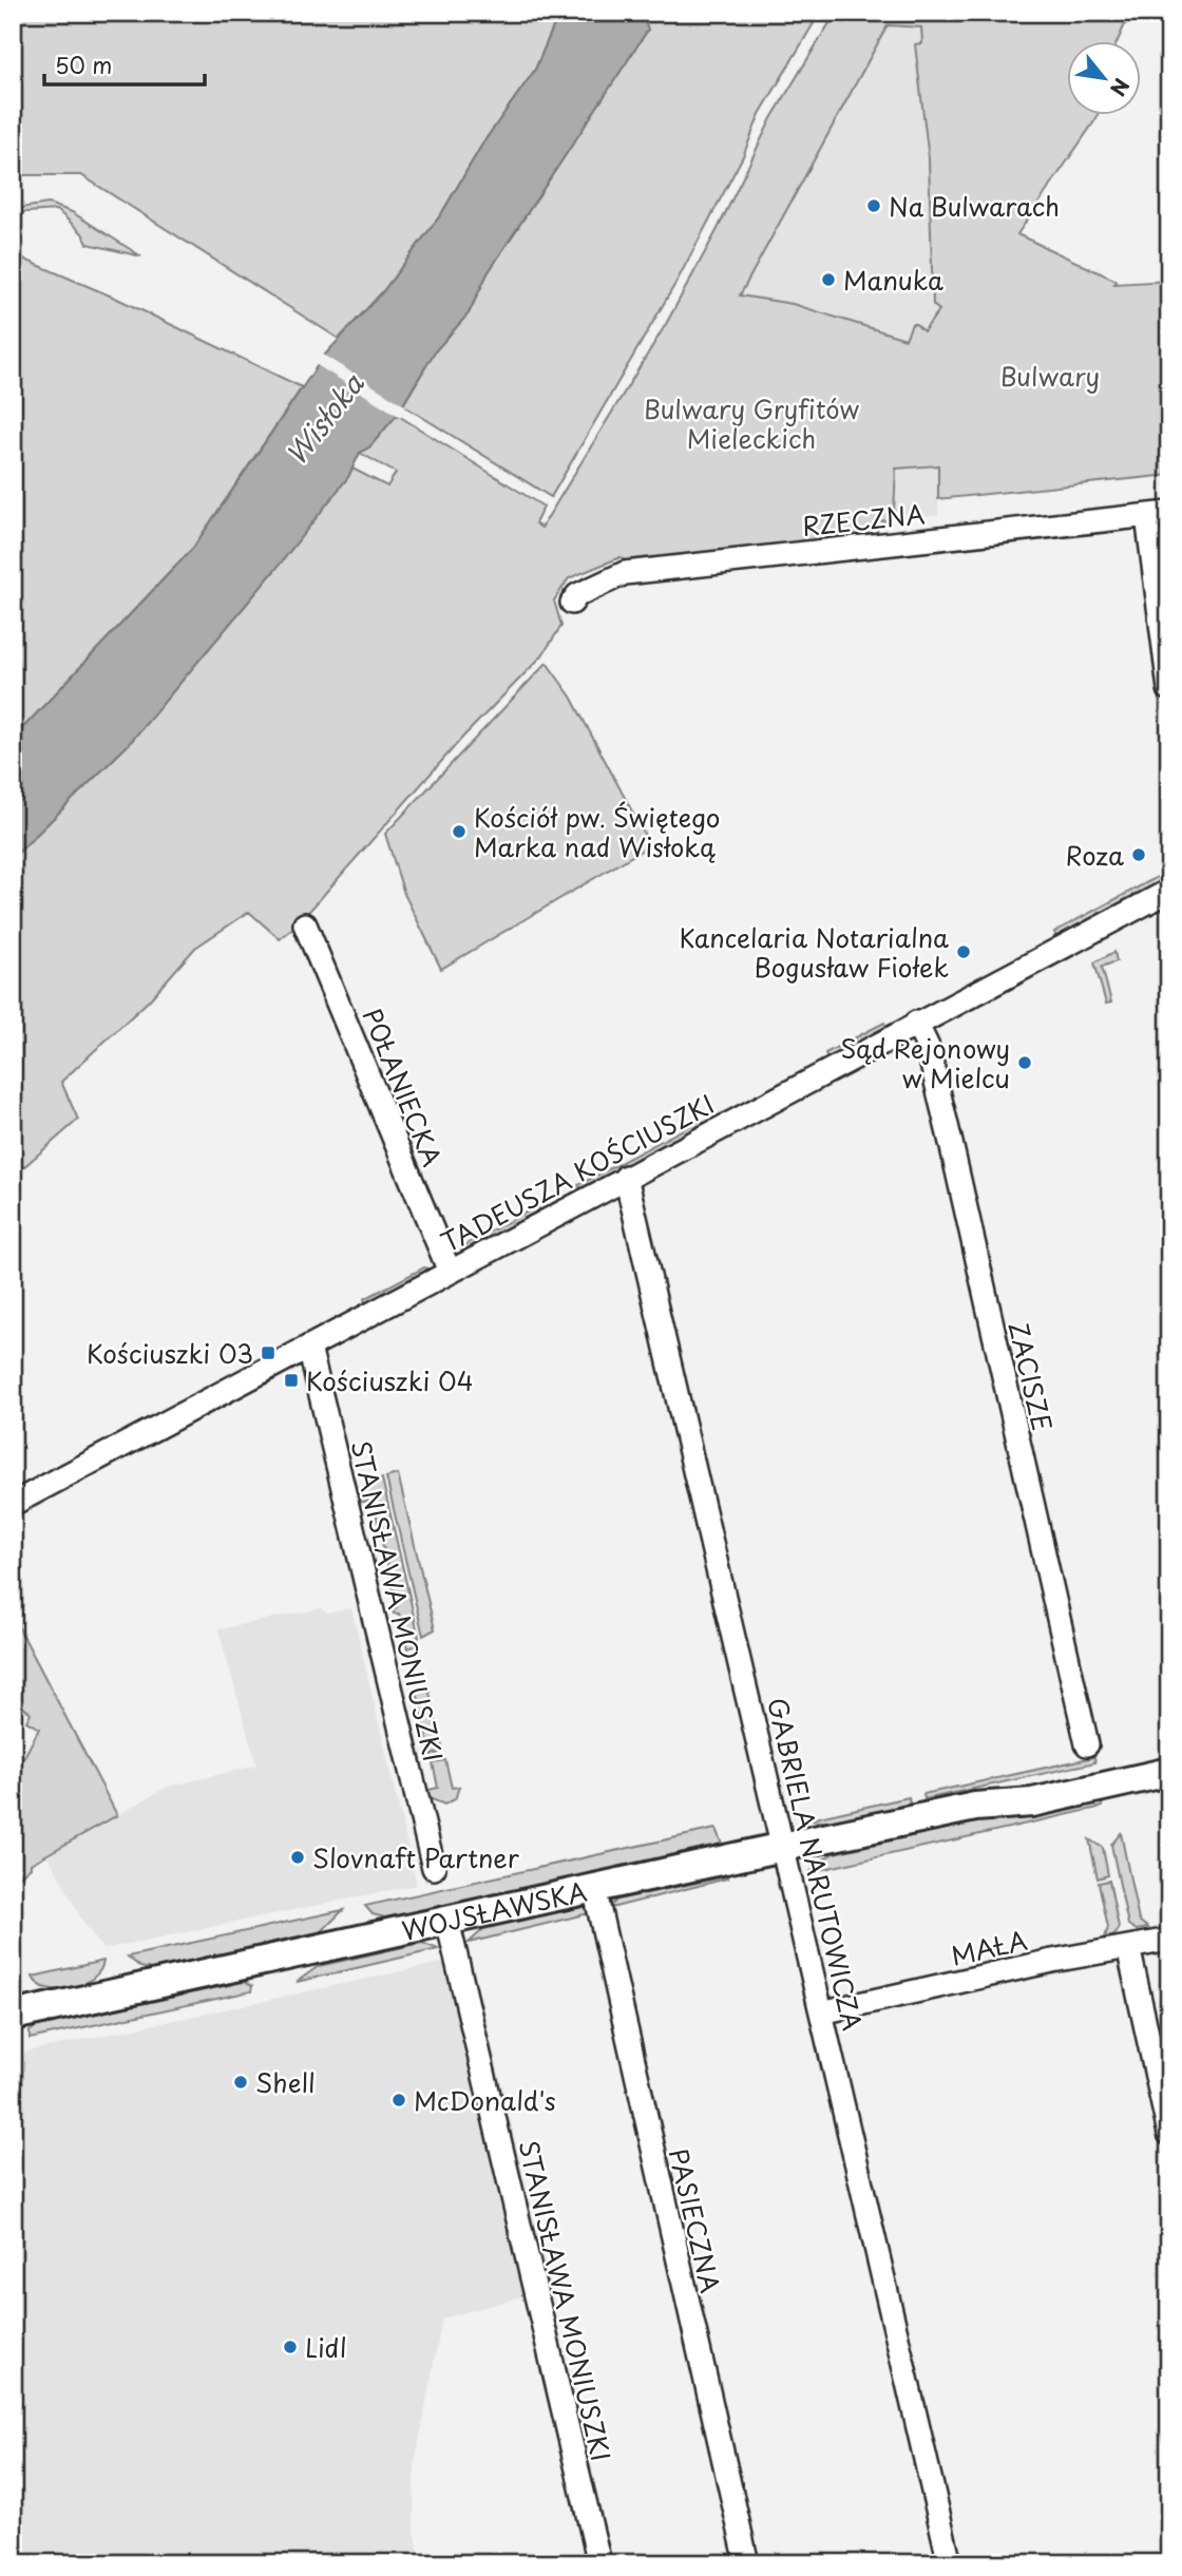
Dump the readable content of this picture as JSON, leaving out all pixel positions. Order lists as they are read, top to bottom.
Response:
{
  "streets": {
    "street": [
      "RZECZNA",
      "POŁANIECKA",
      "TADEUSZA KOŚCIUSZKI",
      "ZACISZE",
      "STANISŁAWA MONIUSZKI",
      "GABRIELA NARUTOWICZA",
      "WOJSŁAWSKA",
      "MAŁA",
      "PASIECZNA"
    ]
  },
  "crossings": [
    ["POŁANIECKA", "TADEUSZA KOŚCIUSZKI"],
    ["TADEUSZA KOŚCIUSZKI", "ZACISZE"],
    ["TADEUSZA KOŚCIUSZKI", "STANISŁAWA MONIUSZKI"],
    ["TADEUSZA KOŚCIUSZKI", "GABRIELA NARUTOWICZA"],
    ["STANISŁAWA MONIUSZKI", "WOJSŁAWSKA"],
    ["GABRIELA NARUTOWICZA", "WOJSŁAWSKA"],
    ["GABRIELA NARUTOWICZA", "MAŁA"],
    ["WOJSŁAWSKA", "PASIECZNA"]
  ],
  "water": ["Wisłoka"],
  "parks": ["Bulwary", "Bulwary Gryfitów Mieleckich"],
  "places": {
    "other": [
      "Na Bulwarach",
      "Manuka",
      "Kościół pw. Świętego Marka nad Wisłoką",
      "Roza",
      "Kancelaria Notarialna Bogusław Fiołek",
      "Sąd Rejonowy w Mielcu",
      "Slovnaft Partner",
      "Shell",
      "McDonald's",
      "Lidl"
    ],
    "transit": ["Kościuszki 03", "Kościuszki 04"]
  },
  "scale_bar": "50 m",
  "north": "bottom right"
}
